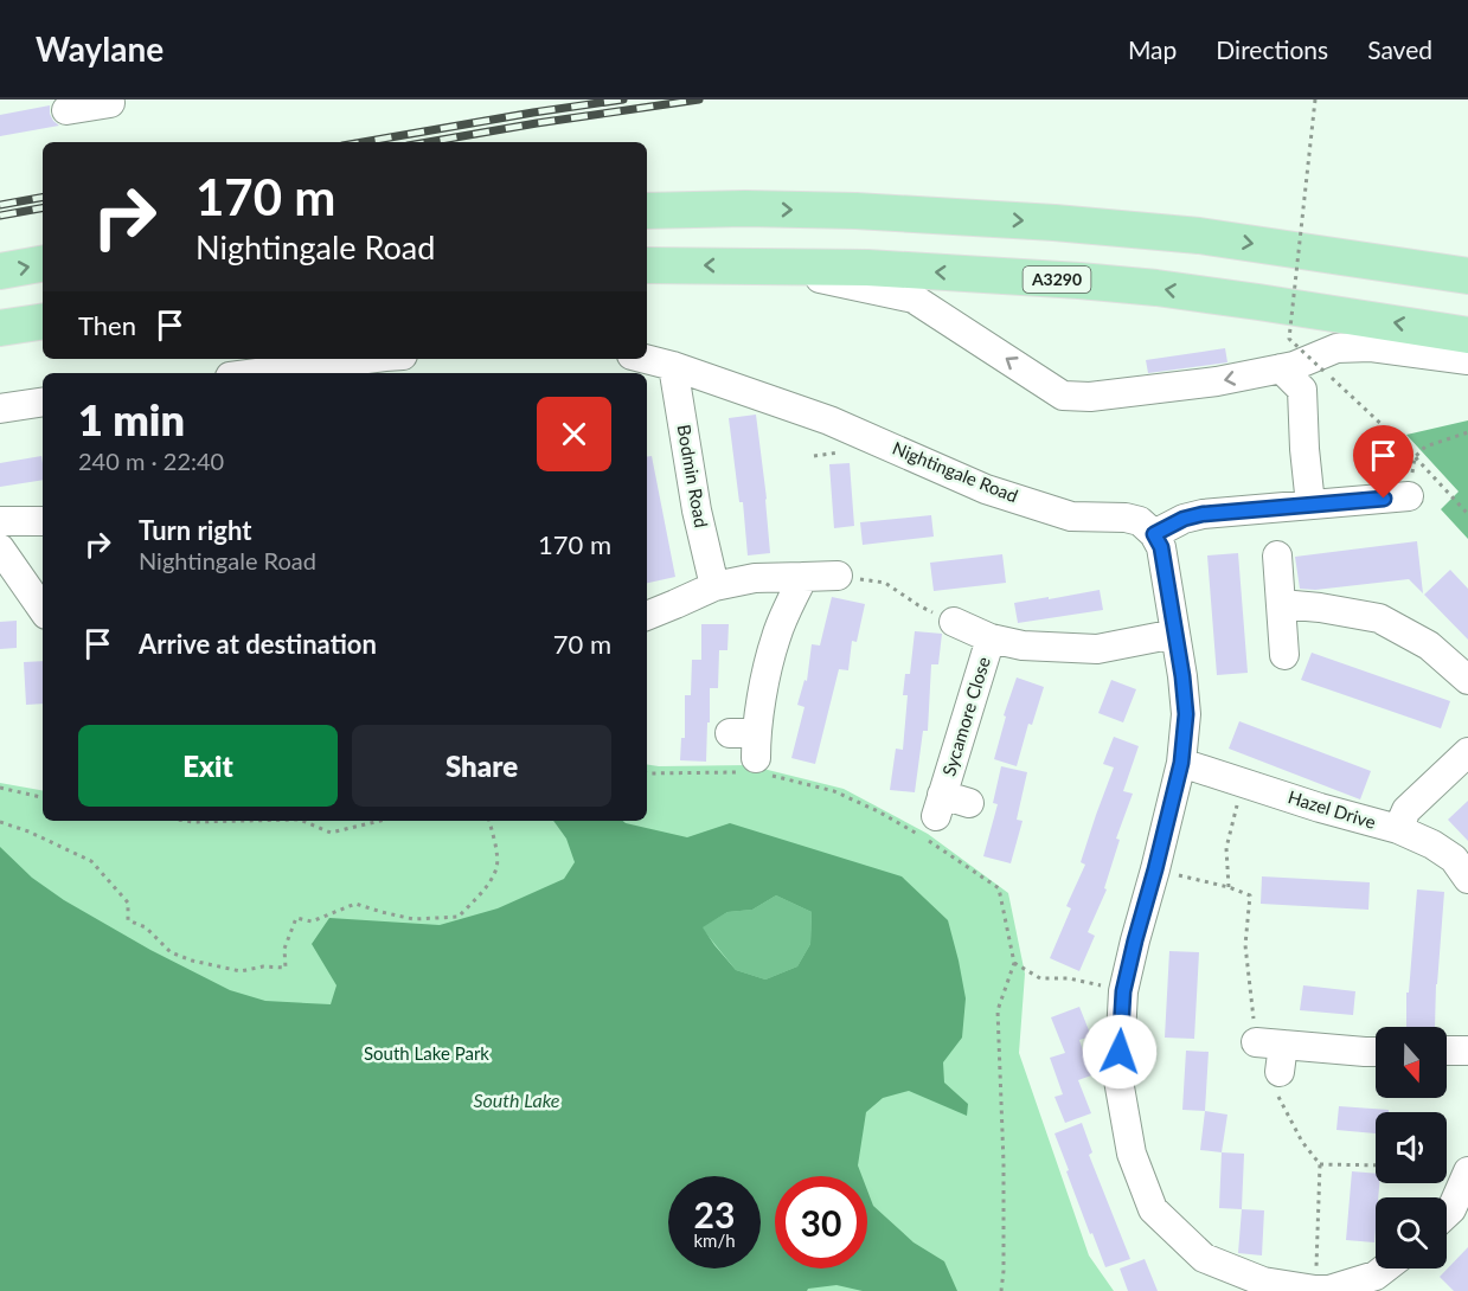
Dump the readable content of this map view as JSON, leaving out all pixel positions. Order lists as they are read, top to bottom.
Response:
{
  "streets": {
    "main road": ["A3290"],
    "street": [
      "Nightingale Road",
      "Bodmin Road",
      "Sycamore Close",
      "Hazel Drive"
    ]
  },
  "crossings": [
    ["Nightingale Road", "Bodmin Road"]
  ],
  "water": ["South Lake"],
  "parks": ["South Lake Park"],
  "north": "bottom",
  "page": {
    "header": "Waylane",
    "nav": ["Map", "Directions", "Saved"],
    "turn": ["170 m", "Nightingale Road"],
    "then": "Then",
    "heading": ["1 min", "240 m · 22:40"],
    "list": [
      {
        "name": "Turn right",
        "note": "Nightingale Road",
        "value": "170 m"
      },
      {
        "name": "Arrive at destination",
        "value": "70 m"
      }
    ],
    "buttons": ["Exit", "Share"],
    "speed": "23 km/h",
    "limit": "30"
  }
}
